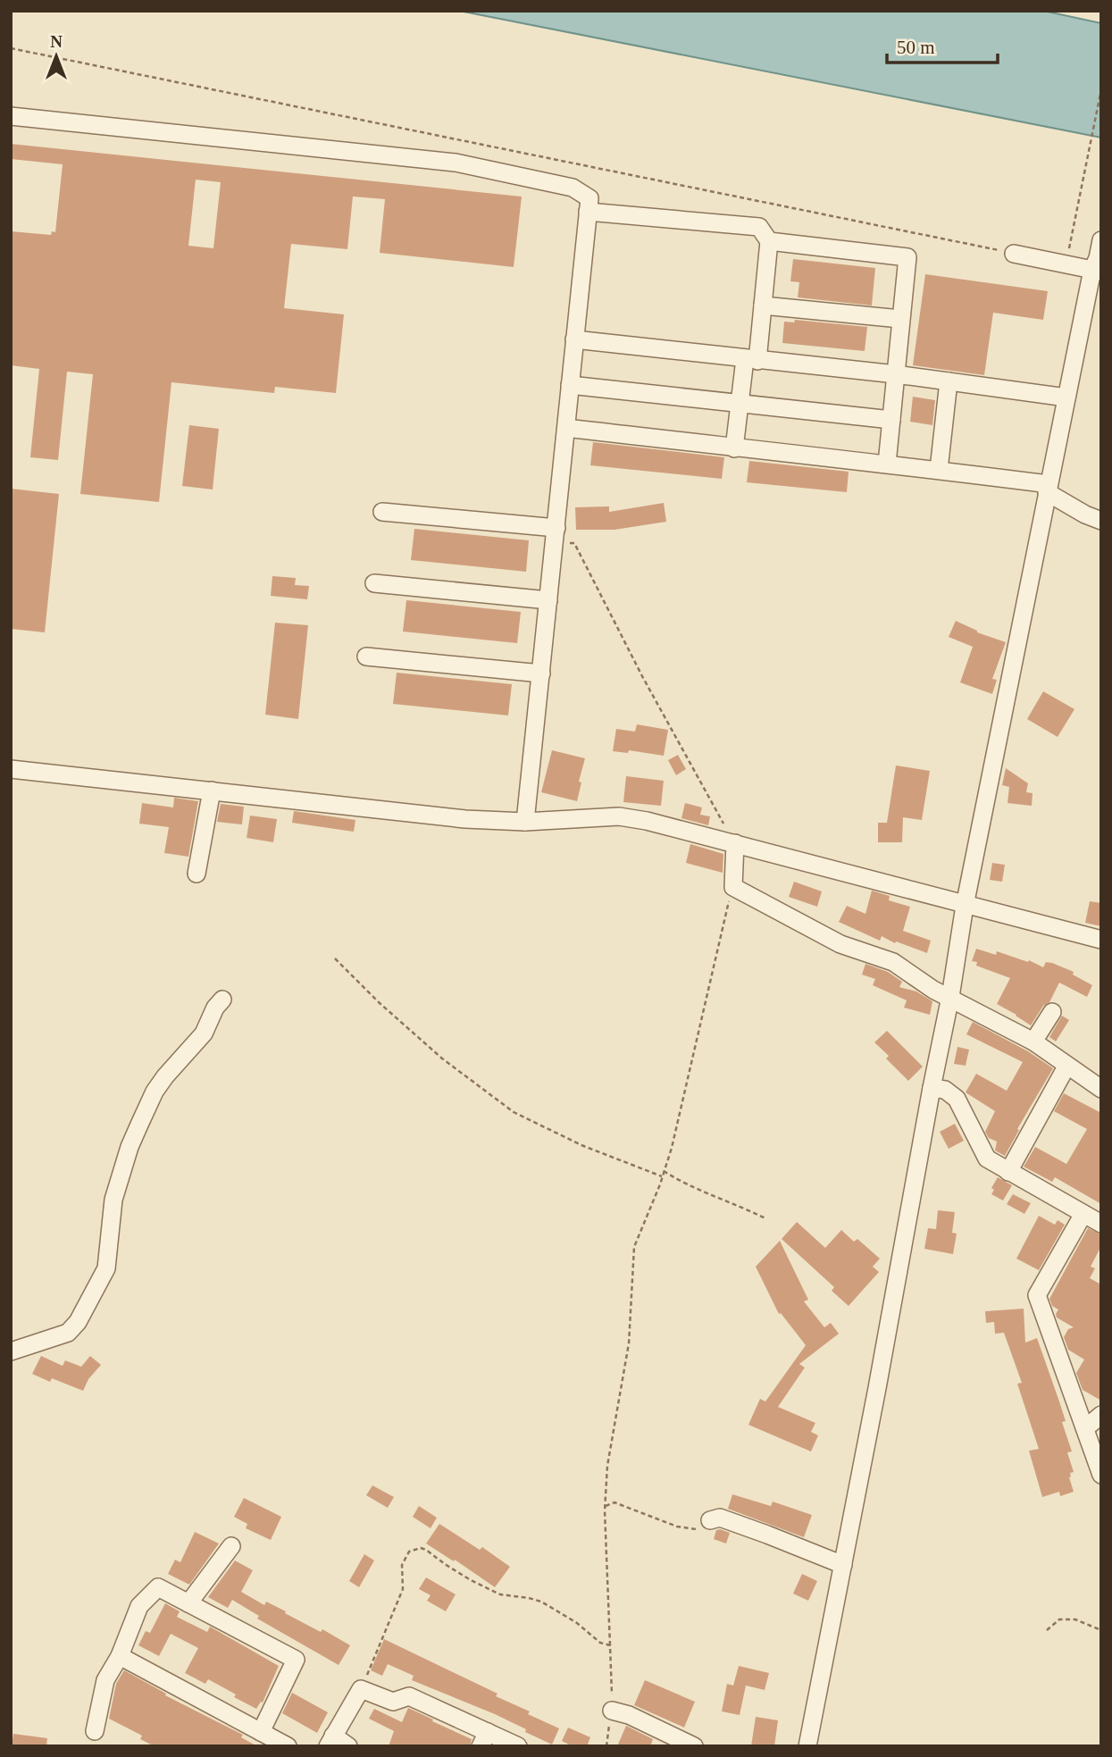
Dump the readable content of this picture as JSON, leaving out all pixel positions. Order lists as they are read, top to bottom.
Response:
{
  "scale_bar": "50 m",
  "north": "top"
}
